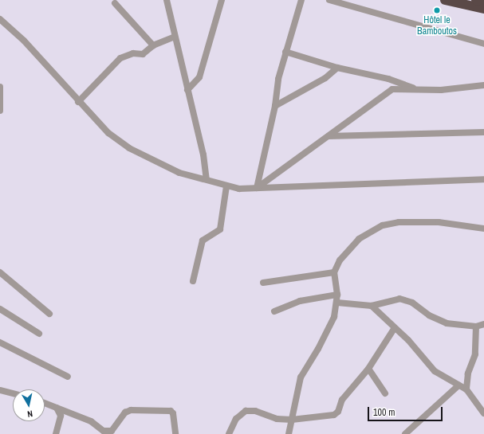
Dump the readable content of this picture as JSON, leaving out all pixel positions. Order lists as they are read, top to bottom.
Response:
{
  "places": ["Hôtel le Bamboutos"],
  "scale_bar": "100 m",
  "north": "bottom"
}
